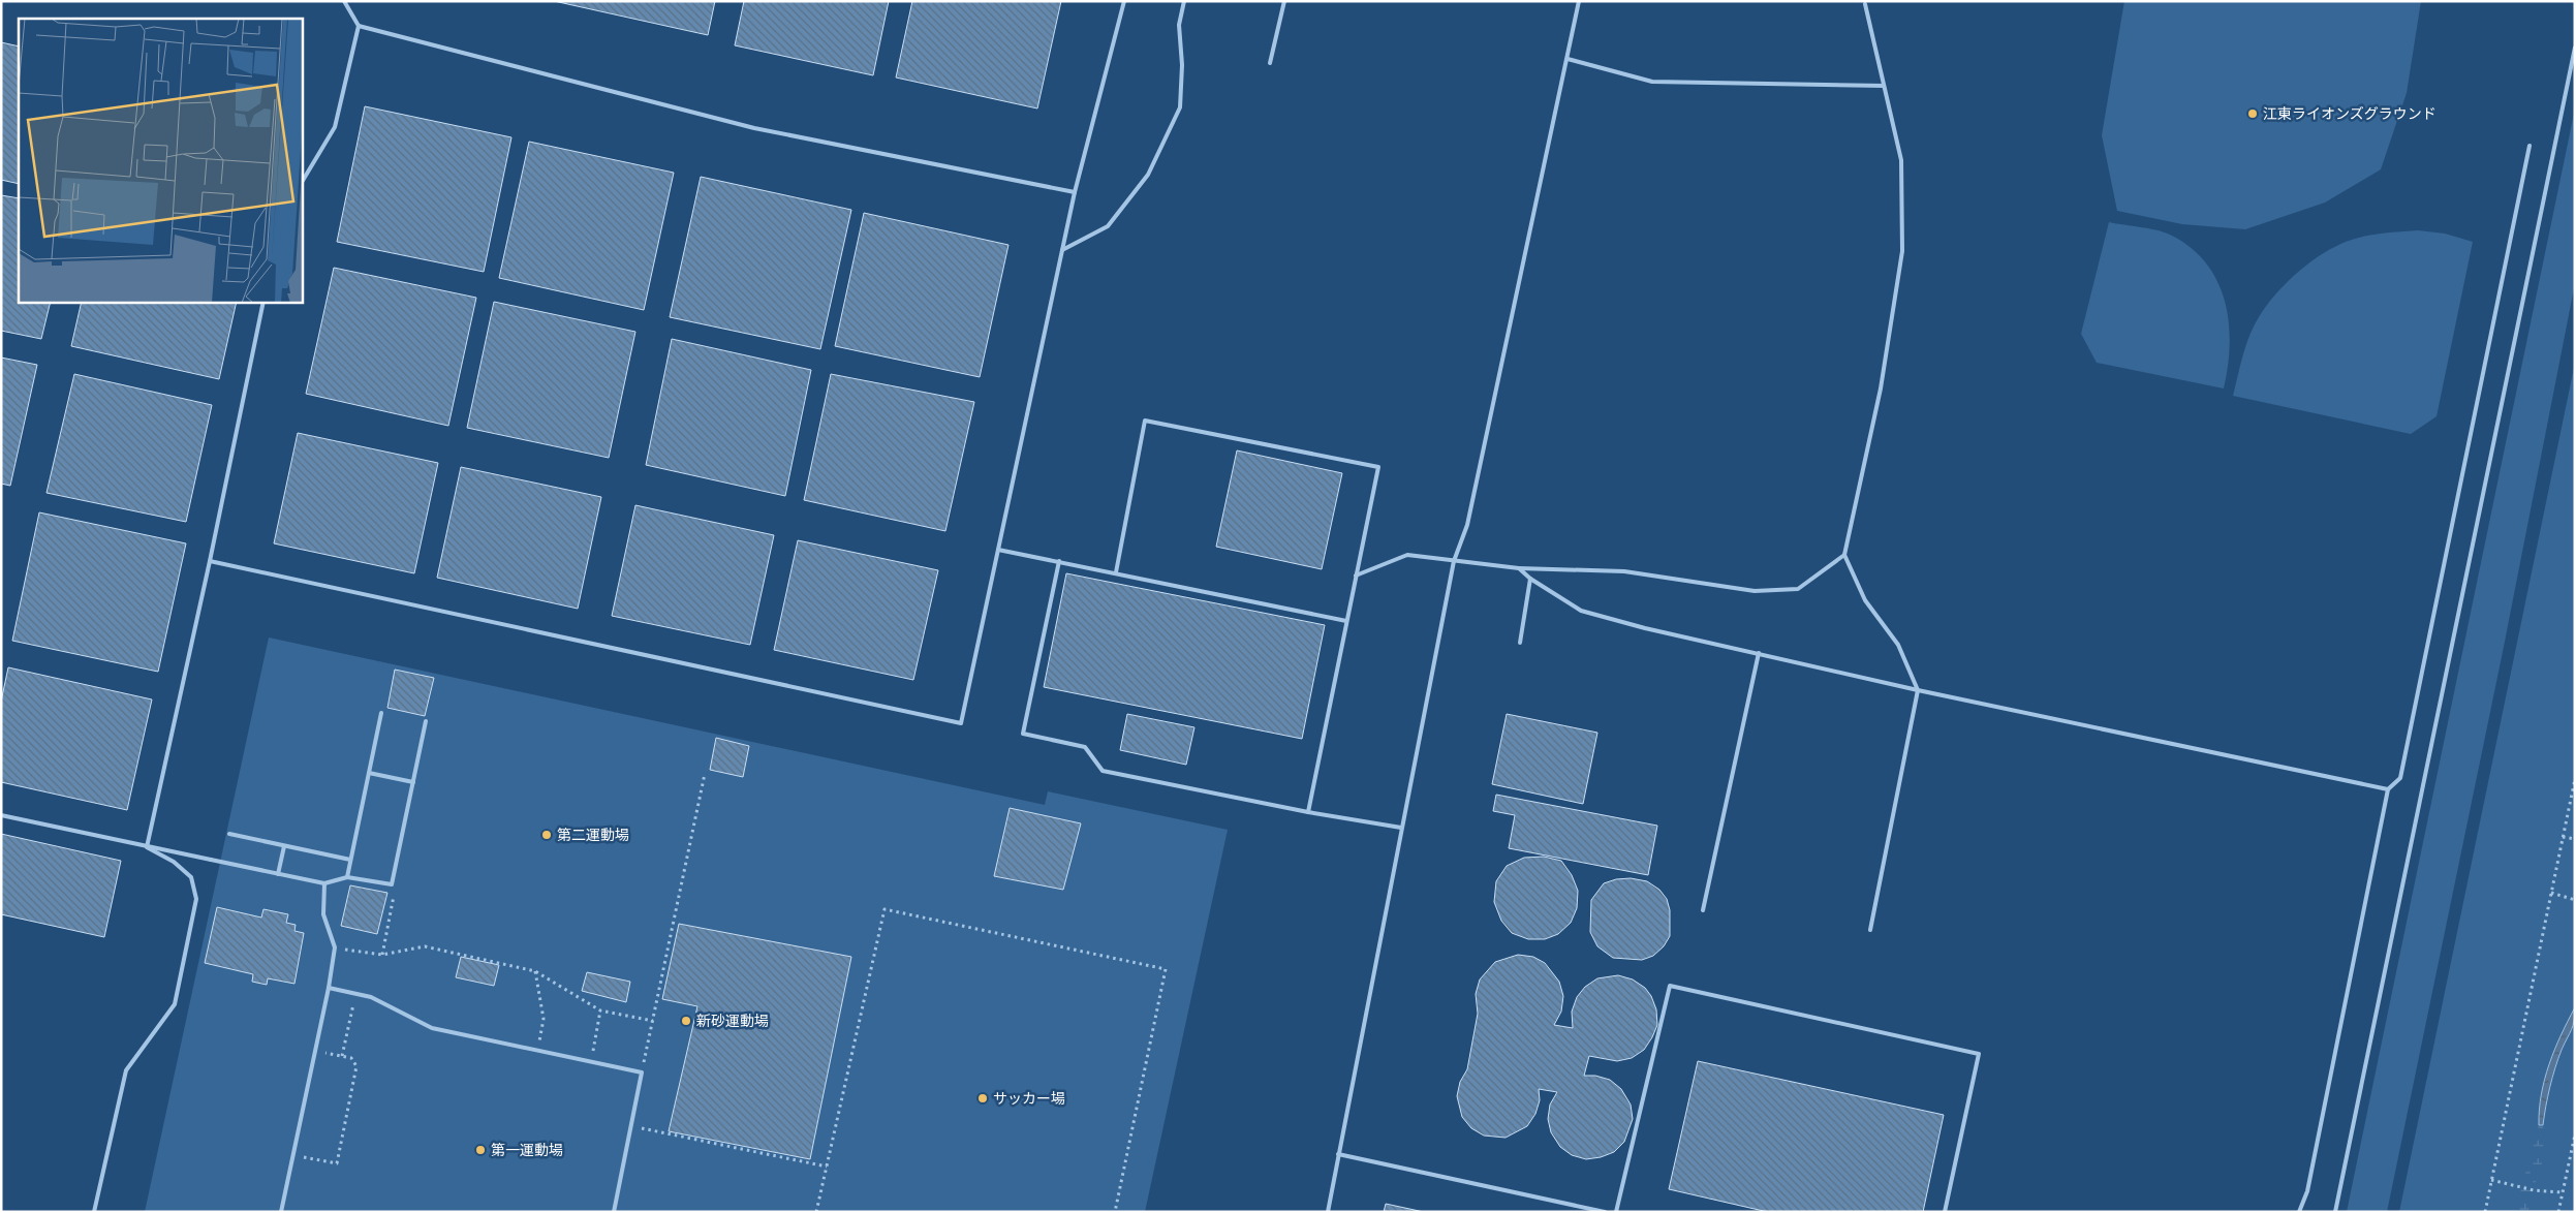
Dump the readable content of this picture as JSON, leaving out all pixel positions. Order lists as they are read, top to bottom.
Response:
{
  "places": [
    "江東ライオンズグラウンド",
    "第二運動場",
    "新砂運動場",
    "サッカー場",
    "第一運動場"
  ]
}
